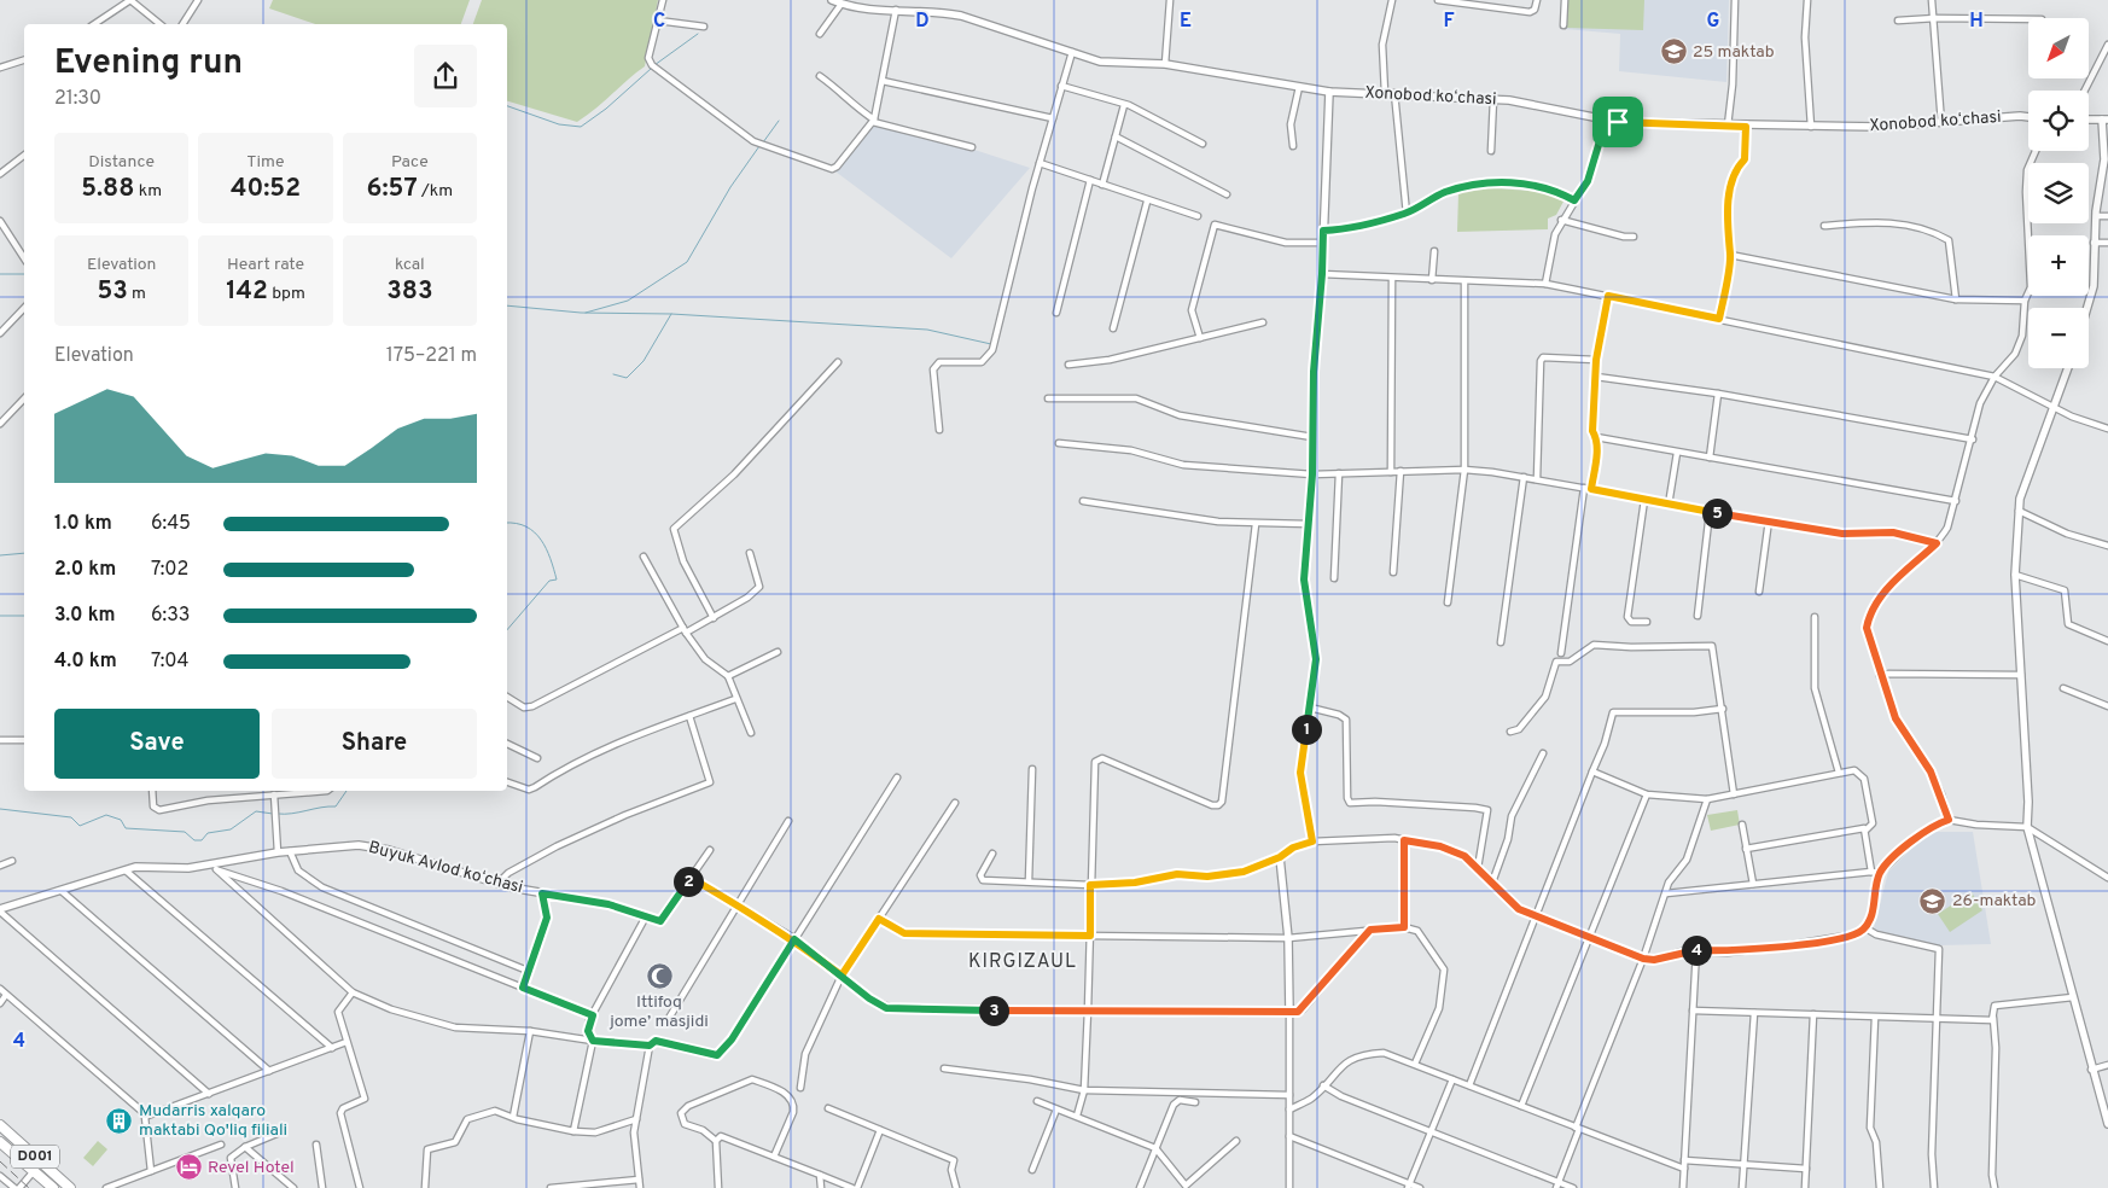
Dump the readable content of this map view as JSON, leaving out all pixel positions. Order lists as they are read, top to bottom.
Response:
{
  "streets": {
    "highway": ["D001"],
    "street": ["Xonobod koʻchasi", "Buyuk Avlod koʻchasi"]
  },
  "districts": ["KIRGIZAUL"],
  "places": {
    "school or university": ["25 maktab", "26-maktab"],
    "mosque": ["Ittifoq jome’ masjidi"],
    "building": ["Mudarris xalqaro maktabi Qo'liq filiali"],
    "hotel": ["Revel Hotel"]
  },
  "north": "bottom left",
  "page": {
    "map_buttons": ["+", "−"],
    "heading": ["Evening run", "21:30"],
    "stats": [
      ["Distance", "5.88 km"],
      ["Time", "40:52"],
      ["Pace", "6:57 /km"],
      ["Elevation", "53 m"],
      ["Heart rate", "142 bpm"],
      ["kcal", "383"]
    ],
    "chart": ["Elevation", "175–221 m"],
    "pins": [
      "5",
      "1",
      "2",
      "4",
      "3"
    ],
    "list": [
      {
        "name": "1.0 km",
        "note": "6:45"
      },
      {
        "name": "2.0 km",
        "note": "7:02"
      },
      {
        "name": "3.0 km",
        "note": "6:33"
      },
      {
        "name": "4.0 km",
        "note": "7:04"
      }
    ],
    "buttons": ["Save", "Share"]
  },
  "grid": {
    "columns": [
      "C",
      "D",
      "E",
      "F",
      "G",
      "H"
    ],
    "rows": ["4"]
  }
}
